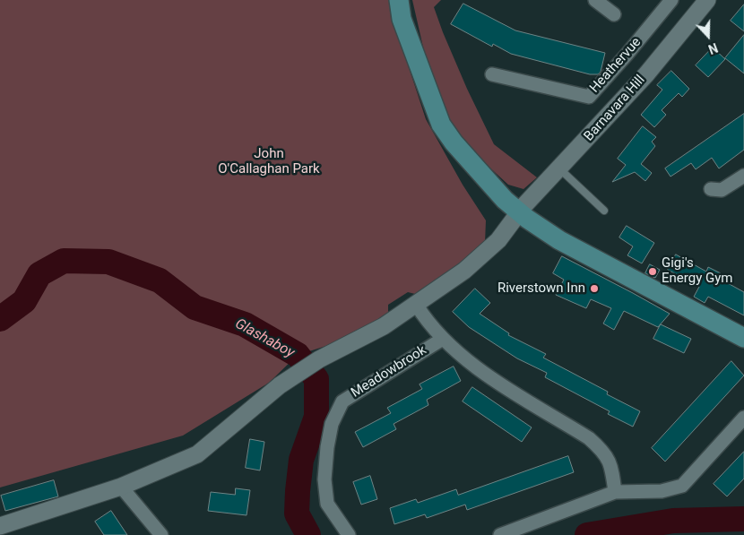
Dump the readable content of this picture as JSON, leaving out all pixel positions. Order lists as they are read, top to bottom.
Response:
{
  "streets": {
    "street": ["Heathervue", "Barnavara Hill", "Meadowbrook"]
  },
  "crossings": [
    ["Barnavara Hill", "Meadowbrook"]
  ],
  "water": ["Glashaboy"],
  "parks": ["John O'Callaghan Park"],
  "places": ["Gigi's Energy Gym", "Riverstown Inn"],
  "north": "bottom"
}
